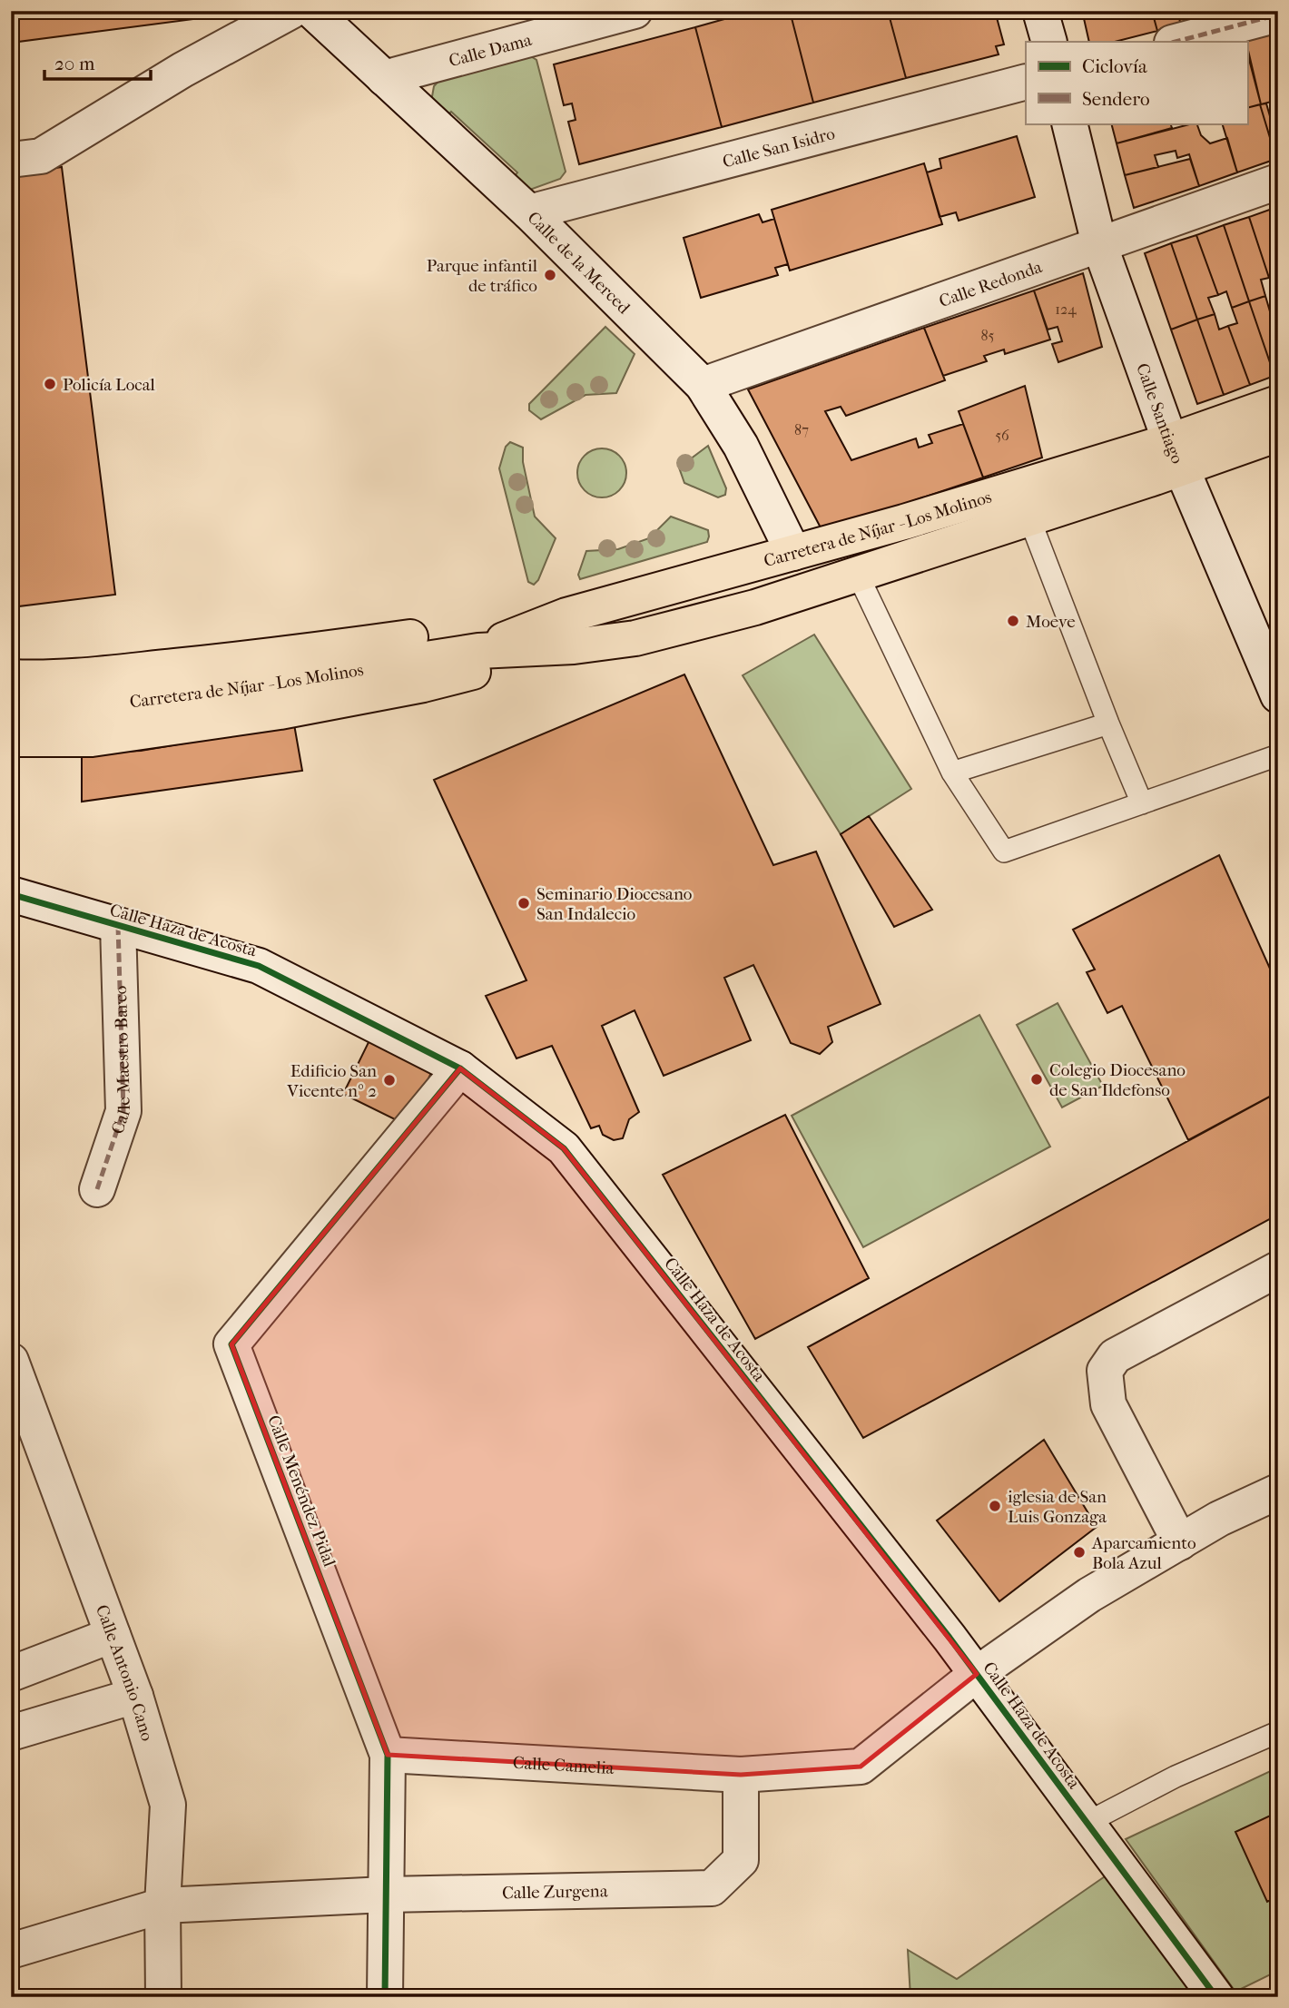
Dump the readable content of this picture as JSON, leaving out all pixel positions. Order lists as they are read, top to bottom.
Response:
{
  "streets": {
    "main road": ["Carretera de Níjar - Los Molinos"],
    "street": [
      "Calle Dama",
      "Calle San Isidro",
      "Calle de la Merced",
      "Calle Redonda",
      "Calle Santiago",
      "Calle Haza de Acosta",
      "Calle Maestro Barco",
      "Calle Menéndez Pidal",
      "Calle Antonio Cano",
      "Calle Camelia",
      "Calle Zurgena"
    ]
  },
  "crossings": [
    ["Calle Dama", "Calle de la Merced"],
    ["Calle San Isidro", "Calle de la Merced"],
    ["Calle de la Merced", "Calle Redonda"],
    ["Calle de la Merced", "Carretera de Níjar - Los Molinos"],
    ["Calle Redonda", "Calle Santiago"],
    ["Calle Santiago", "Carretera de Níjar - Los Molinos"],
    ["Calle Haza de Acosta", "Calle Maestro Barco"],
    ["Calle Haza de Acosta", "Calle Menéndez Pidal"],
    ["Calle Menéndez Pidal", "Calle Camelia"],
    ["Calle Menéndez Pidal", "Calle Zurgena"],
    ["Calle Antonio Cano", "Calle Zurgena"],
    ["Calle Camelia", "Calle Zurgena"]
  ],
  "places": [
    "Parque infantil de tráfico",
    "Policía Local",
    "Moeve",
    "Seminario Diocesano San Indalecio",
    "Colegio Diocesano de San Ildefonso",
    "Edificio San Vicente nº 2",
    "iglesia de San Luis Gonzaga",
    "Aparcamiento Bola Azul"
  ],
  "house_numbers": [
    "124",
    "85",
    "87",
    "56"
  ],
  "legend": ["Ciclovía", "Sendero"],
  "scale_bar": "20 m"
}
